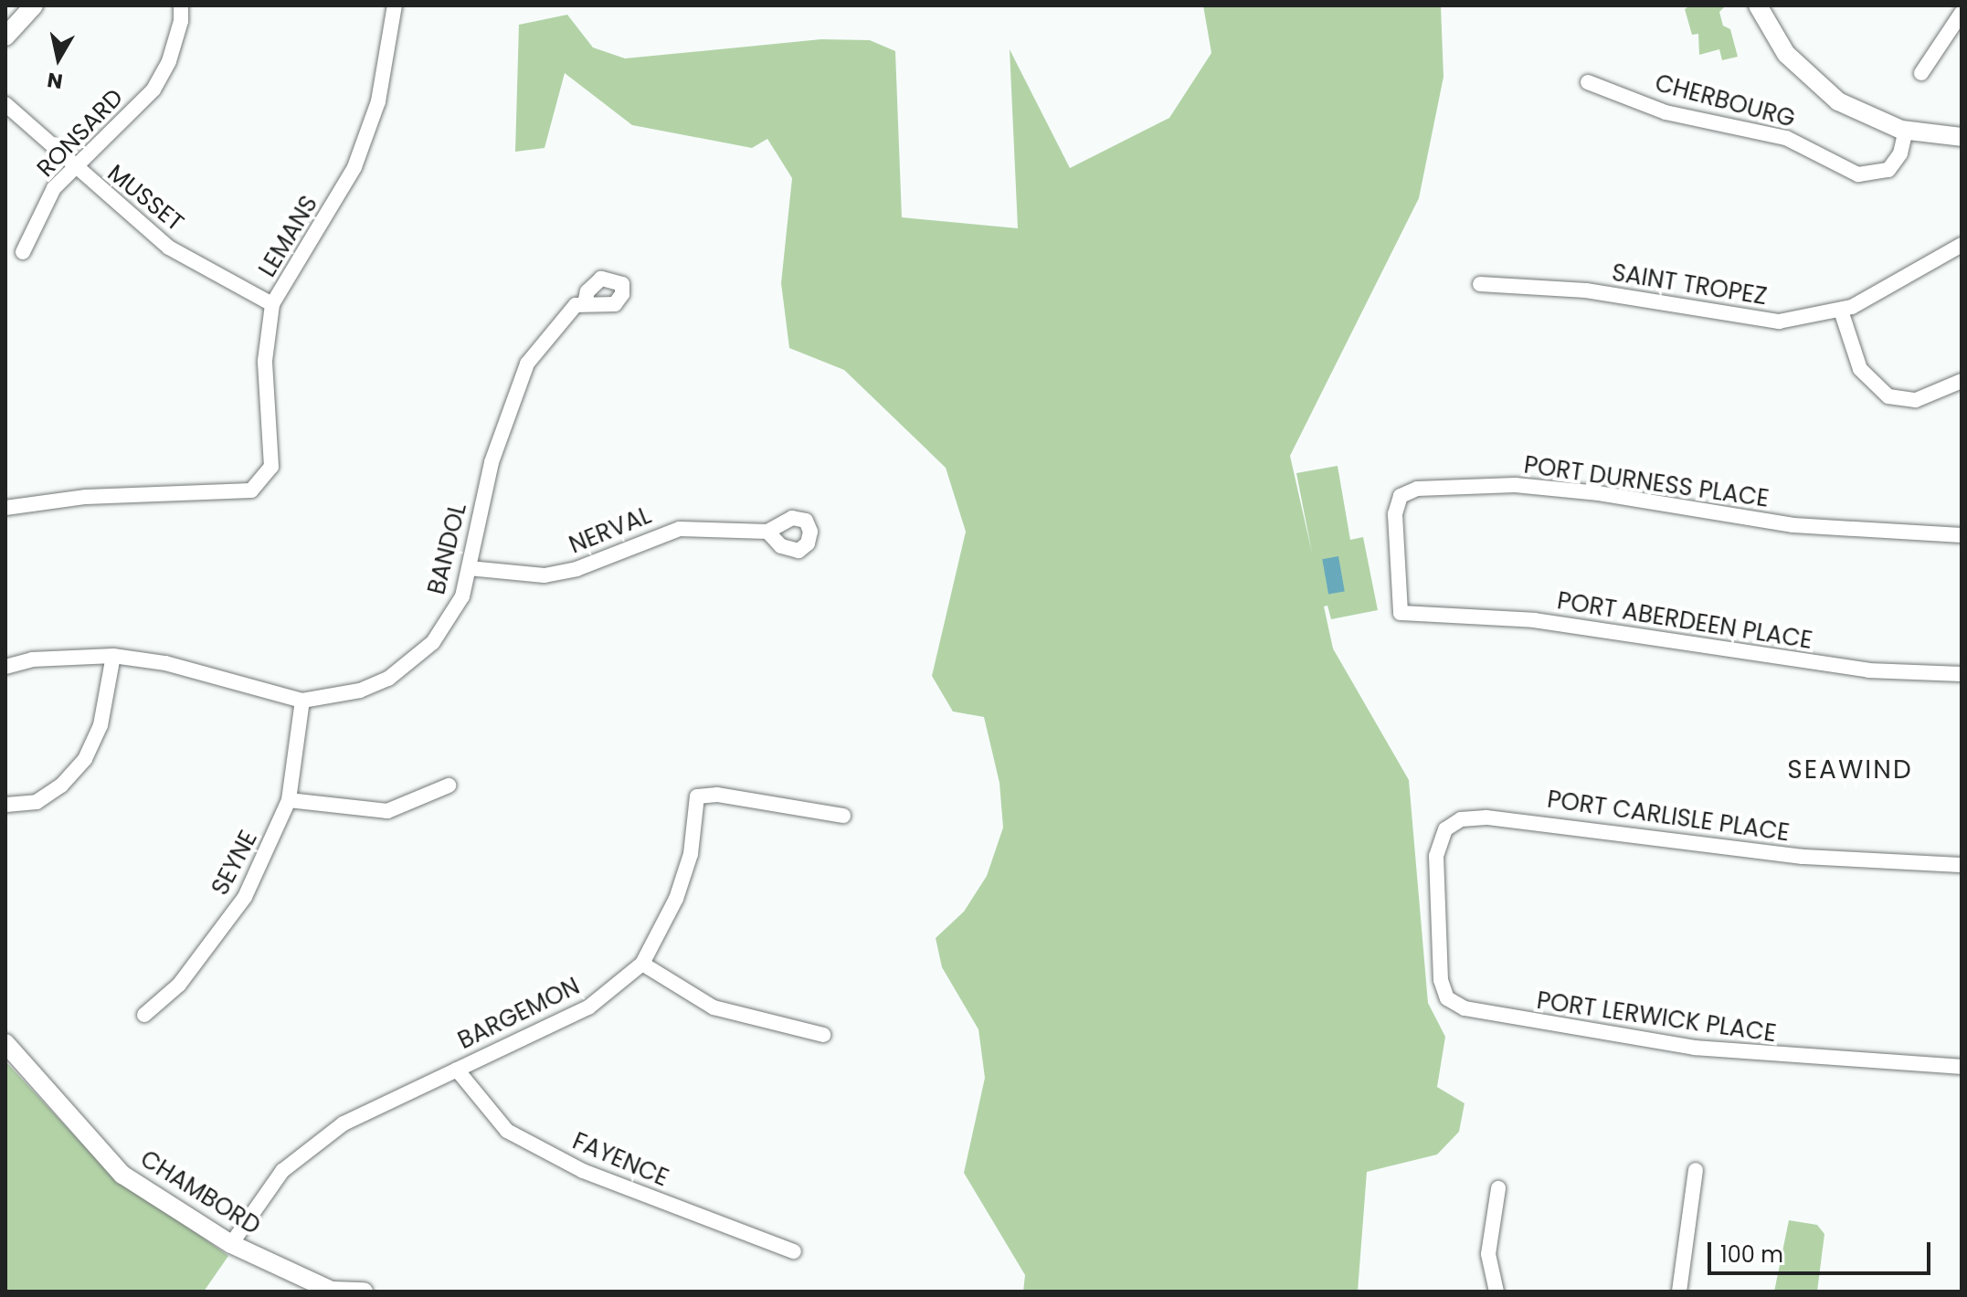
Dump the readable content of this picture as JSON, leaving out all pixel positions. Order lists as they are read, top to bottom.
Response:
{
  "streets": {
    "street": [
      "CHERBOURG",
      "RONSARD",
      "MUSSET",
      "LEMANS",
      "SAINT TROPEZ",
      "PORT DURNESS PLACE",
      "NERVAL",
      "BANDOL",
      "PORT ABERDEEN PLACE",
      "PORT CARLISLE PLACE",
      "SEYNE",
      "BARGEMON",
      "PORT LERWICK PLACE",
      "FAYENCE",
      "CHAMBORD"
    ]
  },
  "crossings": [
    ["RONSARD", "MUSSET"],
    ["MUSSET", "LEMANS"],
    ["PORT DURNESS PLACE", "PORT ABERDEEN PLACE"],
    ["NERVAL", "BANDOL"],
    ["BANDOL", "SEYNE"],
    ["PORT CARLISLE PLACE", "PORT LERWICK PLACE"],
    ["BARGEMON", "FAYENCE"],
    ["BARGEMON", "CHAMBORD"]
  ],
  "districts": ["SEAWIND"],
  "scale_bar": "100 m",
  "north": "bottom"
}
